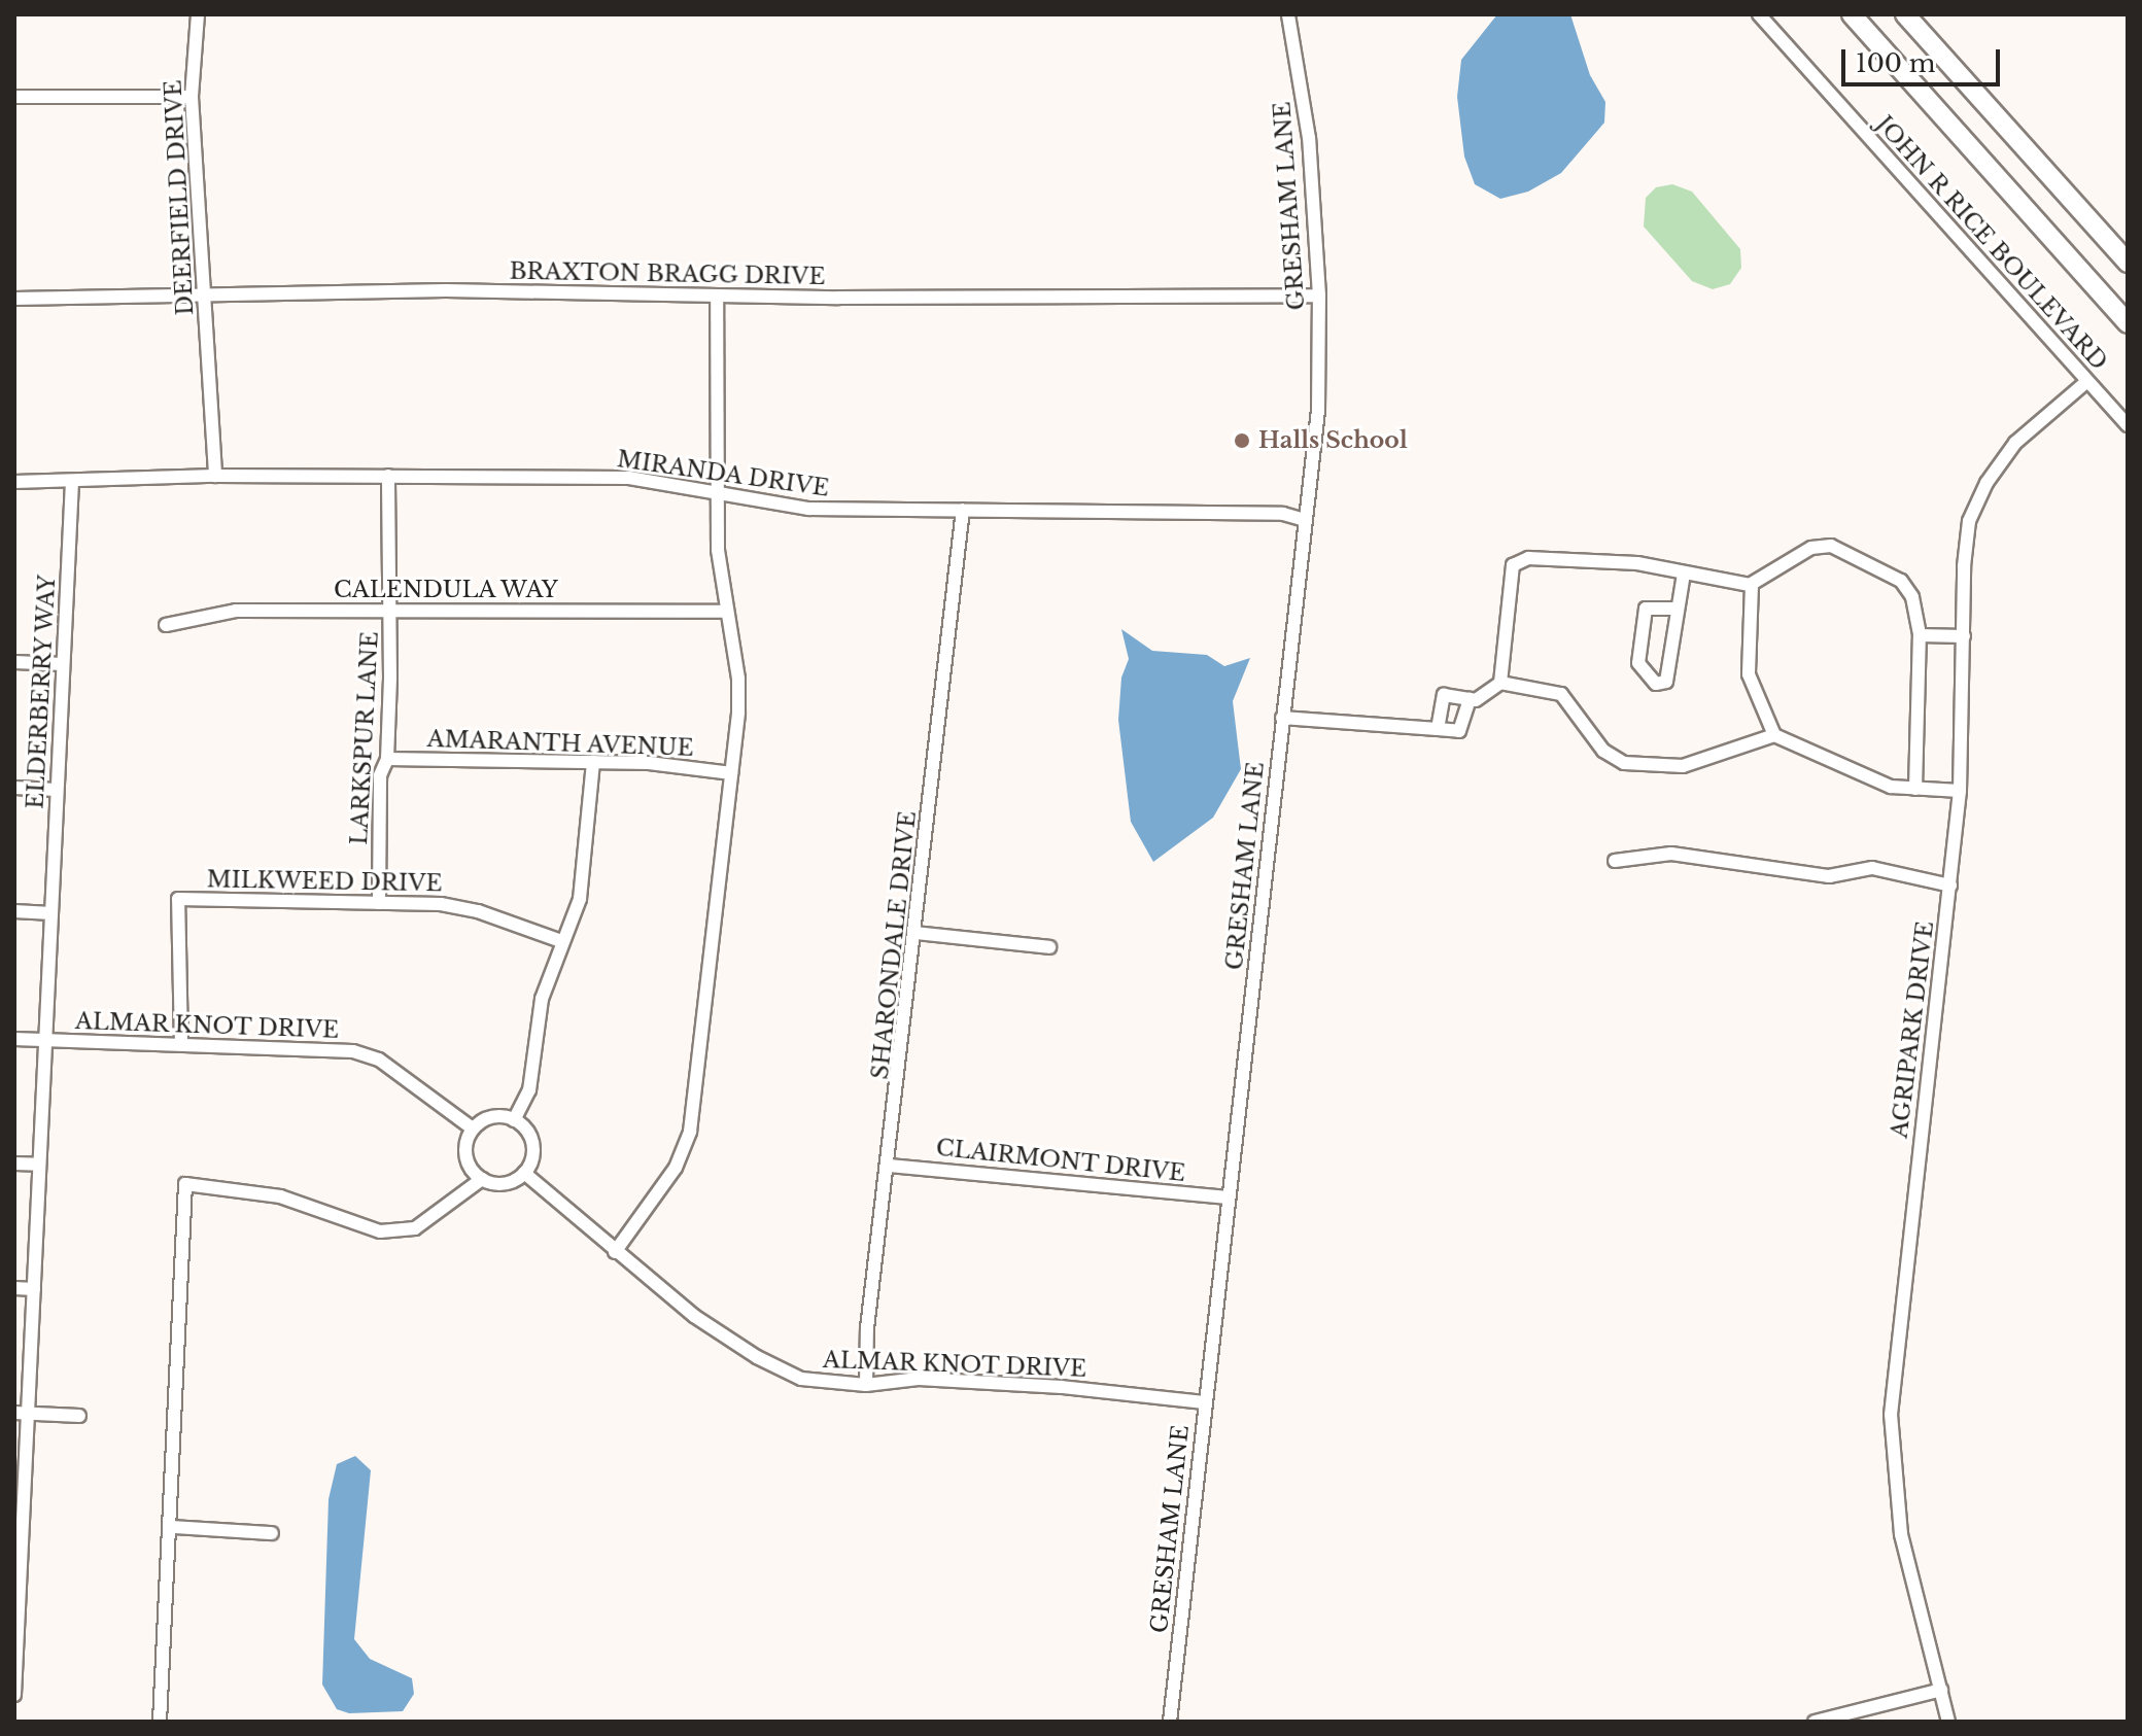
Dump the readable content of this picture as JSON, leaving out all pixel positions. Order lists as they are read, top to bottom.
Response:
{
  "streets": {
    "street": [
      "DEERFIELD DRIVE",
      "GRESHAM LANE",
      "JOHN R RICE BOULEVARD",
      "BRAXTON BRAGG DRIVE",
      "MIRANDA DRIVE",
      "CALENDULA WAY",
      "ELDERBERRY WAY",
      "LARKSPUR LANE",
      "AMARANTH AVENUE",
      "MILKWEED DRIVE",
      "SHARONDALE DRIVE",
      "ALMAR KNOT DRIVE",
      "AGRIPARK DRIVE",
      "CLAIRMONT DRIVE"
    ]
  },
  "crossings": [
    ["DEERFIELD DRIVE", "BRAXTON BRAGG DRIVE"],
    ["DEERFIELD DRIVE", "MIRANDA DRIVE"],
    ["GRESHAM LANE", "BRAXTON BRAGG DRIVE"],
    ["GRESHAM LANE", "MIRANDA DRIVE"],
    ["GRESHAM LANE", "ALMAR KNOT DRIVE"],
    ["GRESHAM LANE", "CLAIRMONT DRIVE"],
    ["JOHN R RICE BOULEVARD", "AGRIPARK DRIVE"],
    ["MIRANDA DRIVE", "ELDERBERRY WAY"],
    ["MIRANDA DRIVE", "LARKSPUR LANE"],
    ["MIRANDA DRIVE", "SHARONDALE DRIVE"],
    ["CALENDULA WAY", "LARKSPUR LANE"],
    ["ELDERBERRY WAY", "ALMAR KNOT DRIVE"],
    ["LARKSPUR LANE", "AMARANTH AVENUE"],
    ["LARKSPUR LANE", "MILKWEED DRIVE"],
    ["MILKWEED DRIVE", "ALMAR KNOT DRIVE"],
    ["SHARONDALE DRIVE", "ALMAR KNOT DRIVE"],
    ["SHARONDALE DRIVE", "CLAIRMONT DRIVE"]
  ],
  "places": ["Halls School"],
  "scale_bar": "100 m"
}
